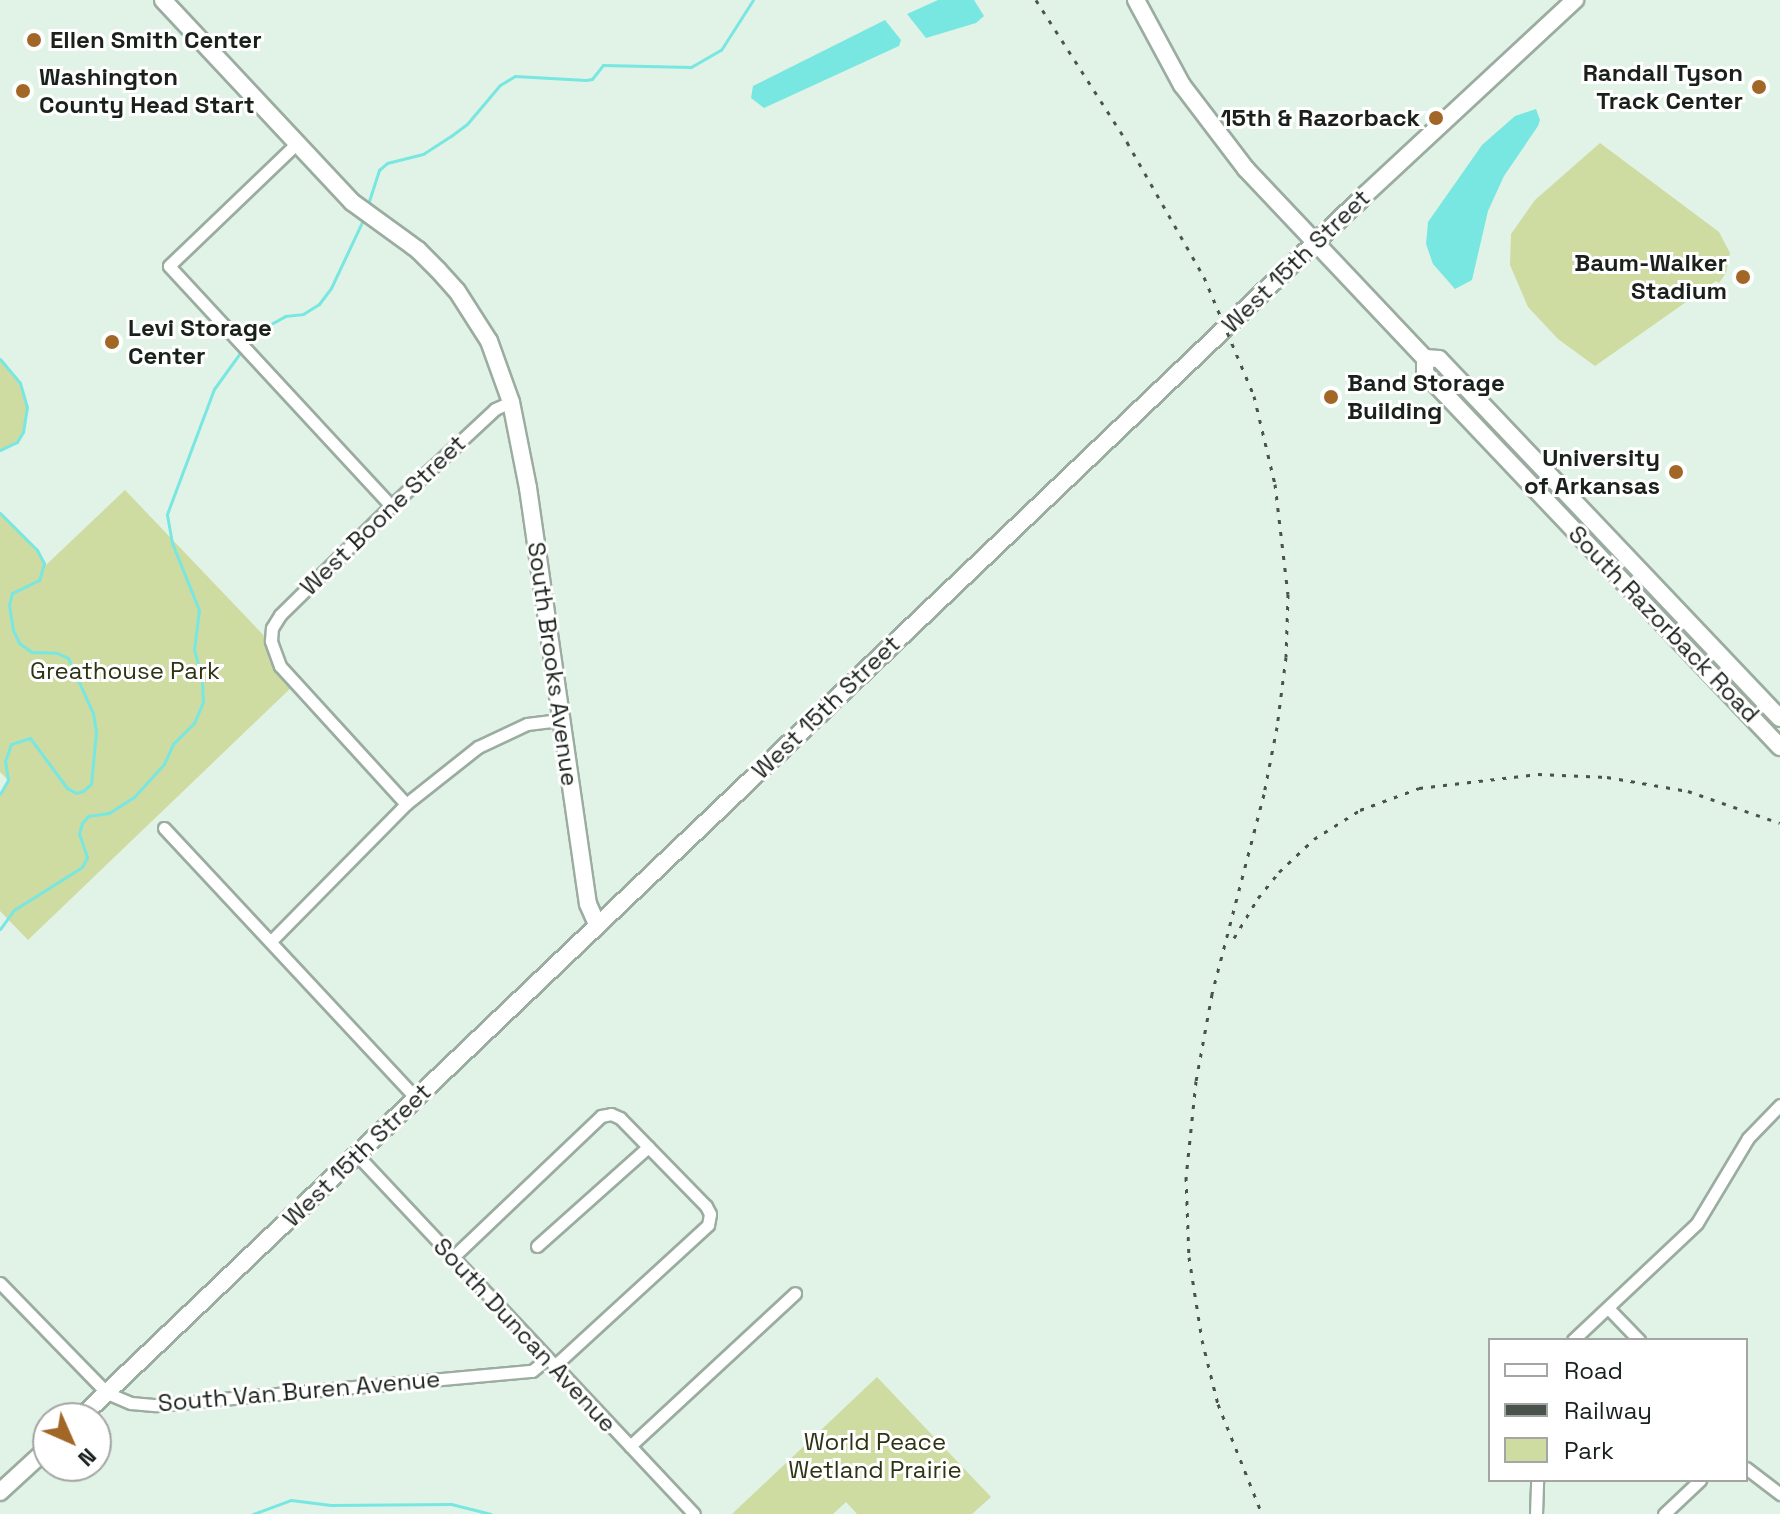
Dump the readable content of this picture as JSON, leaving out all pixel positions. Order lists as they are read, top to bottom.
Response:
{
  "streets": {
    "main road": ["West 15th Street", "South Razorback Road", "South Brooks Avenue"],
    "street": ["West Boone Street", "South Duncan Avenue", "South Van Buren Avenue"]
  },
  "crossings": [
    ["West 15th Street", "South Razorback Road"],
    ["West 15th Street", "South Brooks Avenue"],
    ["West 15th Street", "South Duncan Avenue"],
    ["West 15th Street", "South Van Buren Avenue"],
    ["West Boone Street", "South Brooks Avenue"],
    ["South Duncan Avenue", "South Van Buren Avenue"]
  ],
  "parks": ["Greathouse Park", "World Peace Wetland Prairie"],
  "places": [
    "Ellen Smith Center",
    "Randall Tyson Track Center",
    "Washington County Head Start",
    "15th & Razorback",
    "Baum-Walker Stadium",
    "Levi Storage Center",
    "Band Storage Building",
    "University of Arkansas"
  ],
  "legend": ["Road", "Railway", "Park"],
  "north": "bottom right"
}
